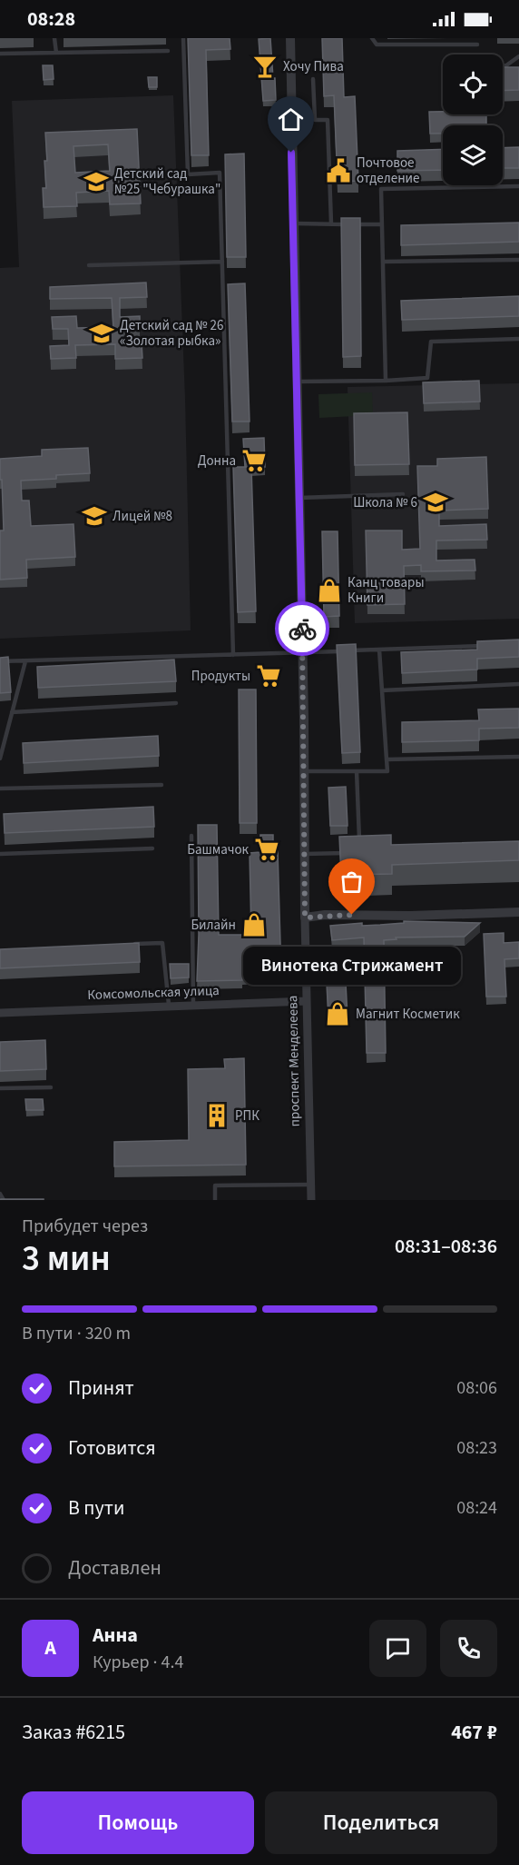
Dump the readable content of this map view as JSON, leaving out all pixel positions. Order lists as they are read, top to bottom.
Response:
{
  "streets": {
    "street": ["Комсомольская улица", "проспект Менделеева"]
  },
  "crossings": [
    ["Комсомольская улица", "проспект Менделеева"]
  ],
  "places": {
    "bar": ["Хочу Пива"],
    "public building": ["Почтовое отделение"],
    "school or university": [
      "Детский сад №25 \"Чебурашка\"",
      "Детский сад № 26 «Золотая рыбка»",
      "Школа № 6",
      "Лицей №8"
    ],
    "supermarket": ["Донна", "Продукты", "Башмачок"],
    "shop": ["Канц товары Книги", "Билайн", "Магнит Косметик"],
    "other": ["Винотека Стрижамент"],
    "building": ["РПК"]
  },
  "page": {
    "status": "08:28",
    "bubble": "Винотека Стрижамент",
    "heading": ["3 мин", "Прибудет через", "08:31–08:36"],
    "panel": [
      "Анна",
      "Курьер · 4.4",
      "Заказ #6215",
      "467 ₽"
    ],
    "bar": "В пути · 320 m",
    "list": [
      ["Принят", "08:06"],
      ["Готовится", "08:23"],
      ["В пути", "08:24"],
      "Доставлен"
    ],
    "round": "А",
    "buttons": ["Помощь", "Поделиться"]
  }
}
